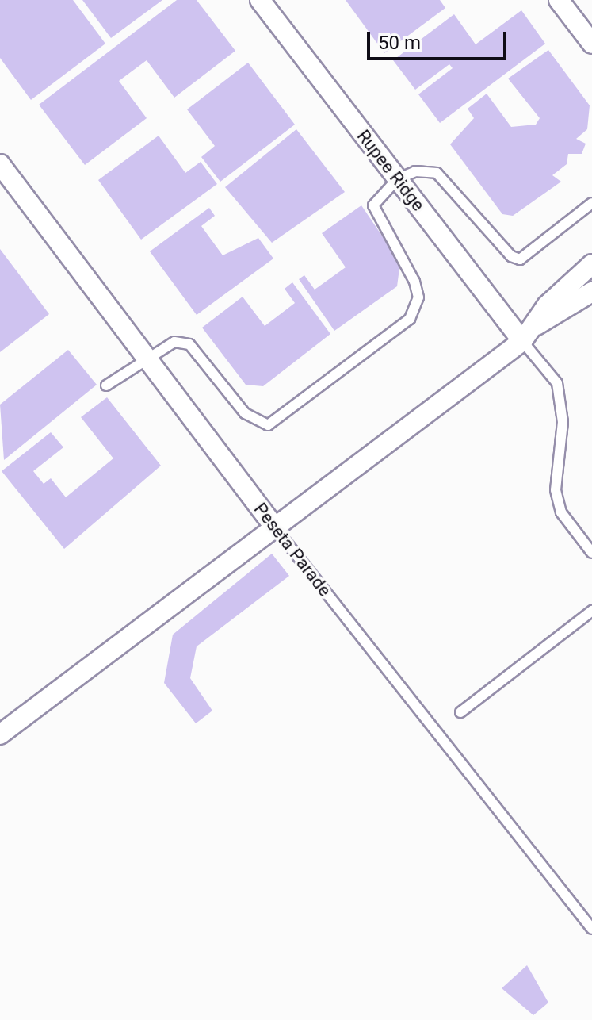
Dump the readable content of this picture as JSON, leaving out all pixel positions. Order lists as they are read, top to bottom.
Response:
{
  "streets": {
    "street": ["Rupee Ridge", "Peseta Parade"]
  },
  "scale_bar": "50 m"
}
